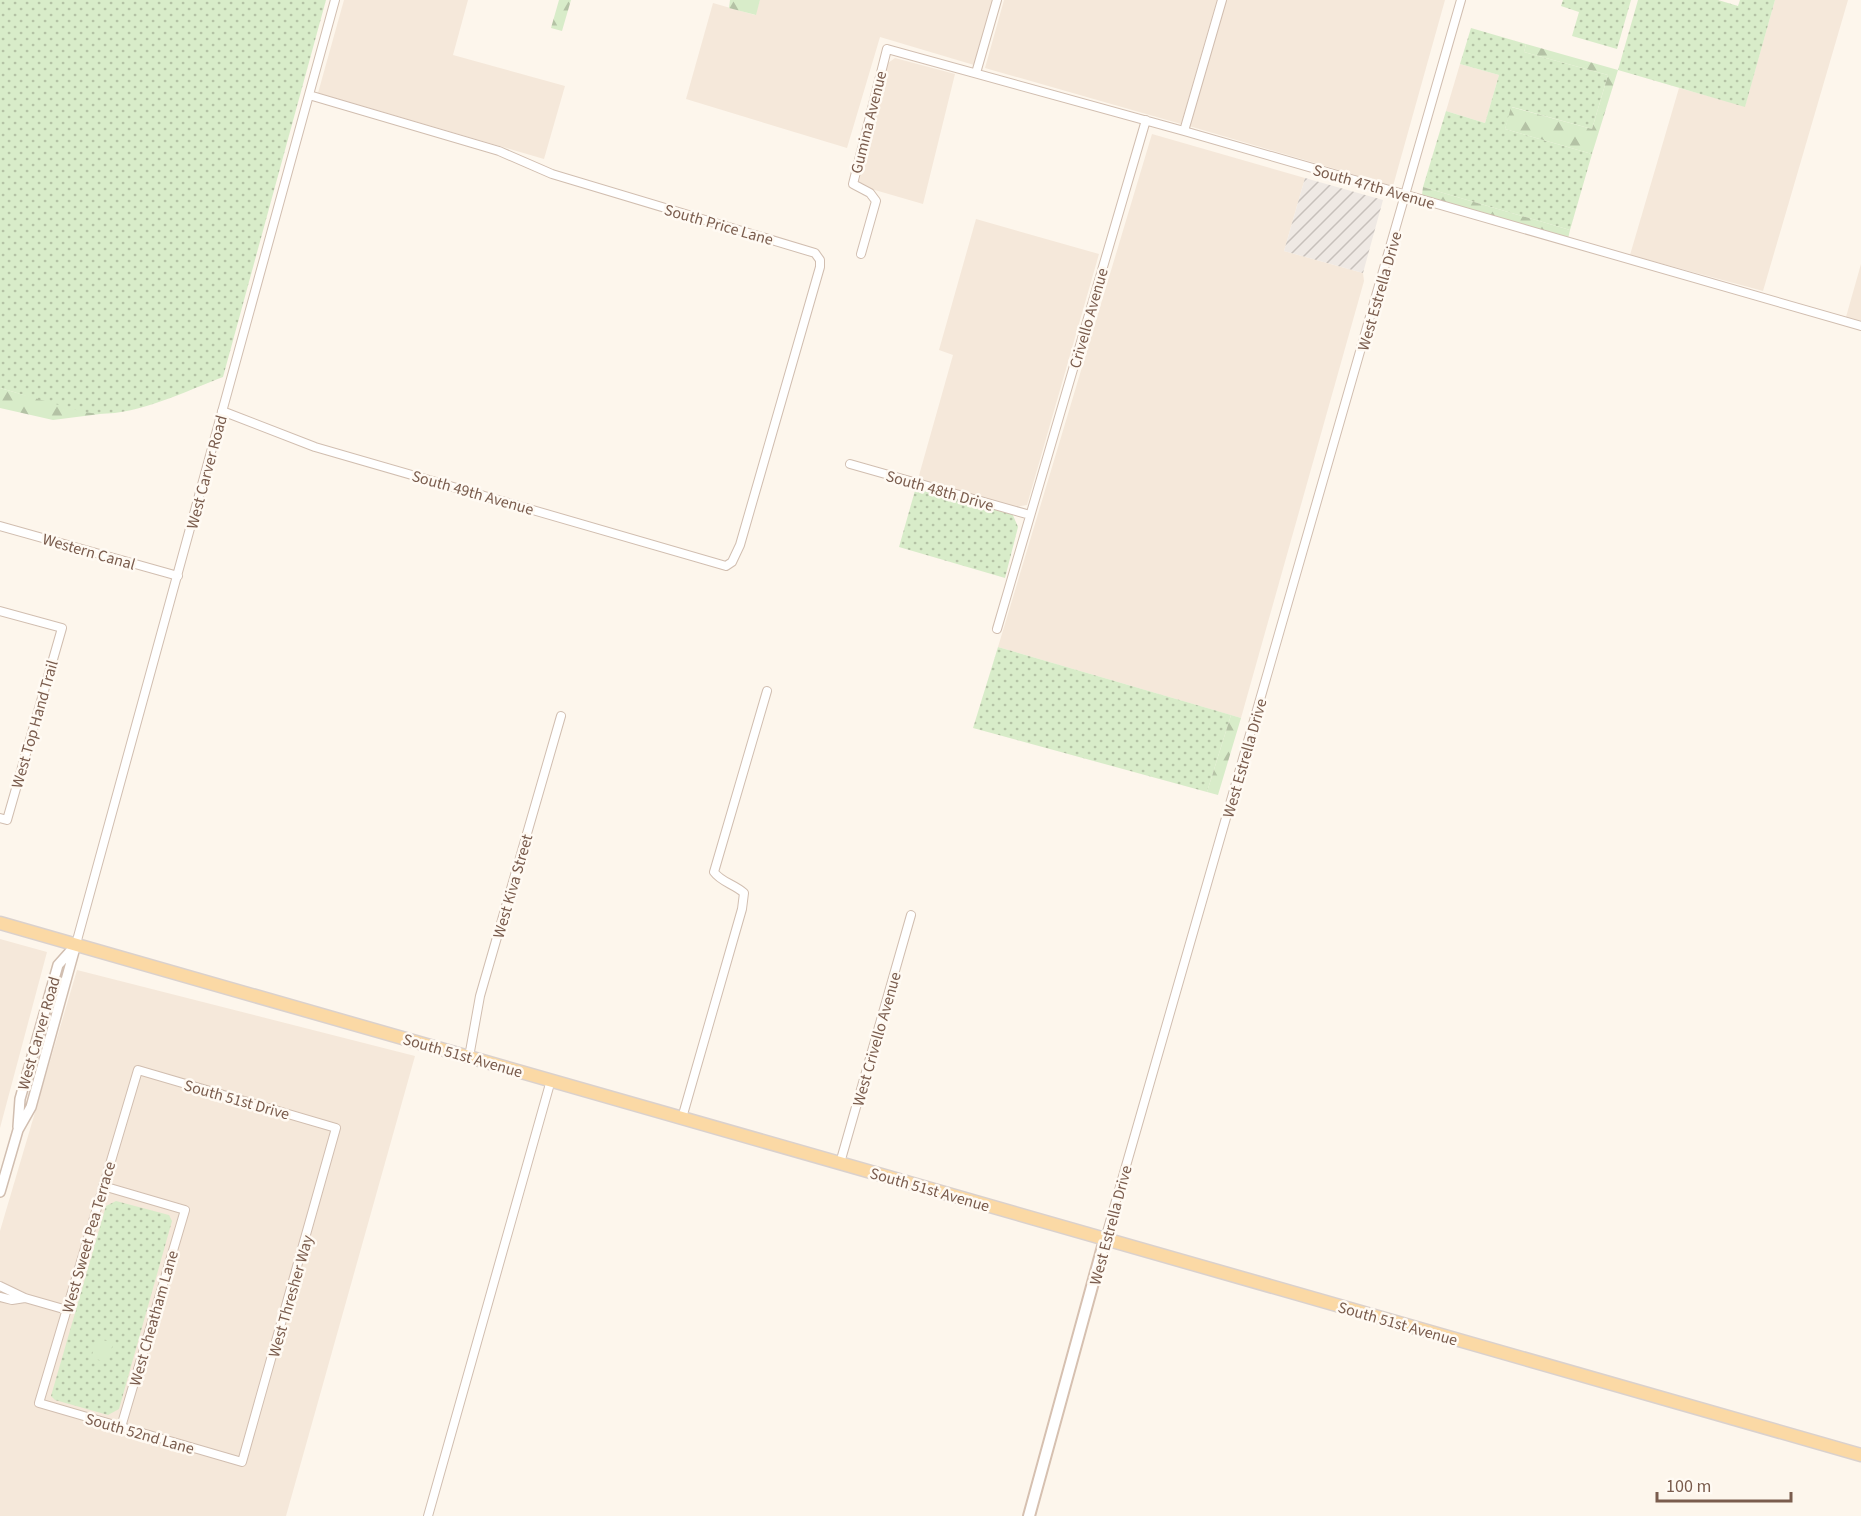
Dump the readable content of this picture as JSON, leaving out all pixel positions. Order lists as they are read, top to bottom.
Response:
{
  "streets": {
    "main road": ["West Estrella Drive", "South 51st Avenue"],
    "street": [
      "Gumina Avenue",
      "South 47th Avenue",
      "South Price Lane",
      "Crivello Avenue",
      "West Carver Road",
      "South 48th Drive",
      "South 49th Avenue",
      "Western Canal",
      "West Top Hand Trail",
      "West Kiva Street",
      "West Crivello Avenue",
      "South 51st Drive",
      "West Sweet Pea Terrace",
      "West Thresher Way",
      "West Cheatham Lane",
      "South 52nd Lane"
    ]
  },
  "crossings": [
    ["Gumina Avenue", "South 47th Avenue"],
    ["South 47th Avenue", "West Estrella Drive"],
    ["South 47th Avenue", "Crivello Avenue"],
    ["South Price Lane", "West Carver Road"],
    ["South Price Lane", "South 49th Avenue"],
    ["West Estrella Drive", "South 51st Avenue"],
    ["Crivello Avenue", "South 48th Drive"],
    ["West Carver Road", "South 49th Avenue"],
    ["West Carver Road", "Western Canal"],
    ["West Carver Road", "South 51st Avenue"],
    ["West Kiva Street", "South 51st Avenue"],
    ["West Crivello Avenue", "South 51st Avenue"],
    ["South 51st Drive", "West Sweet Pea Terrace"],
    ["South 51st Drive", "West Thresher Way"],
    ["West Sweet Pea Terrace", "West Cheatham Lane"],
    ["West Sweet Pea Terrace", "South 52nd Lane"],
    ["West Thresher Way", "South 52nd Lane"],
    ["West Cheatham Lane", "South 52nd Lane"]
  ],
  "scale_bar": "100 m"
}
